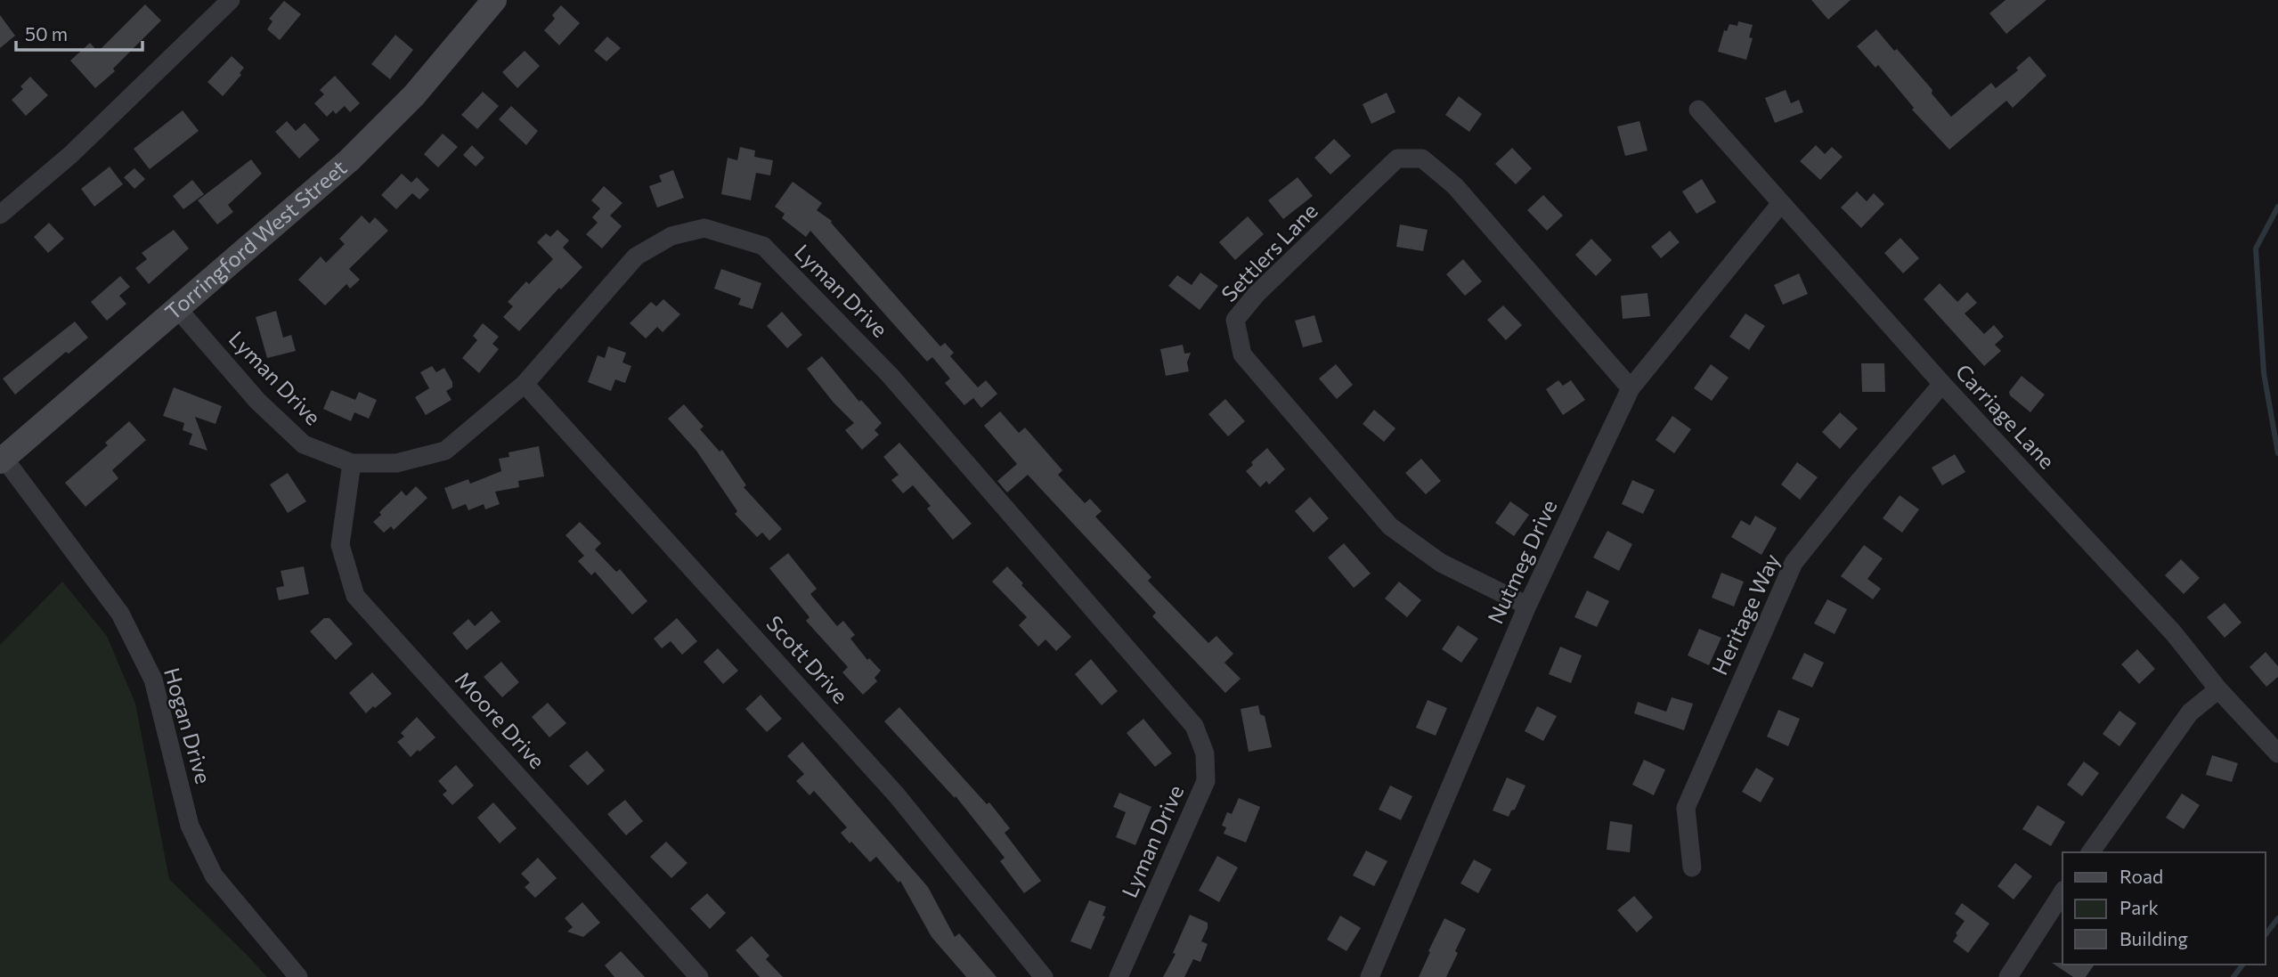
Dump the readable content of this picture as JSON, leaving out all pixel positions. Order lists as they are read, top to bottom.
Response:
{
  "streets": {
    "main road": ["Torringford West Street"],
    "street": [
      "Settlers Lane",
      "Lyman Drive",
      "Carriage Lane",
      "Nutmeg Drive",
      "Heritage Way",
      "Scott Drive",
      "Moore Drive",
      "Hogan Drive"
    ]
  },
  "crossings": [
    ["Torringford West Street", "Lyman Drive"],
    ["Torringford West Street", "Hogan Drive"],
    ["Settlers Lane", "Nutmeg Drive"],
    ["Lyman Drive", "Scott Drive"],
    ["Lyman Drive", "Moore Drive"],
    ["Carriage Lane", "Nutmeg Drive"],
    ["Carriage Lane", "Heritage Way"]
  ],
  "legend": ["Road", "Park", "Building"],
  "scale_bar": "50 m"
}
